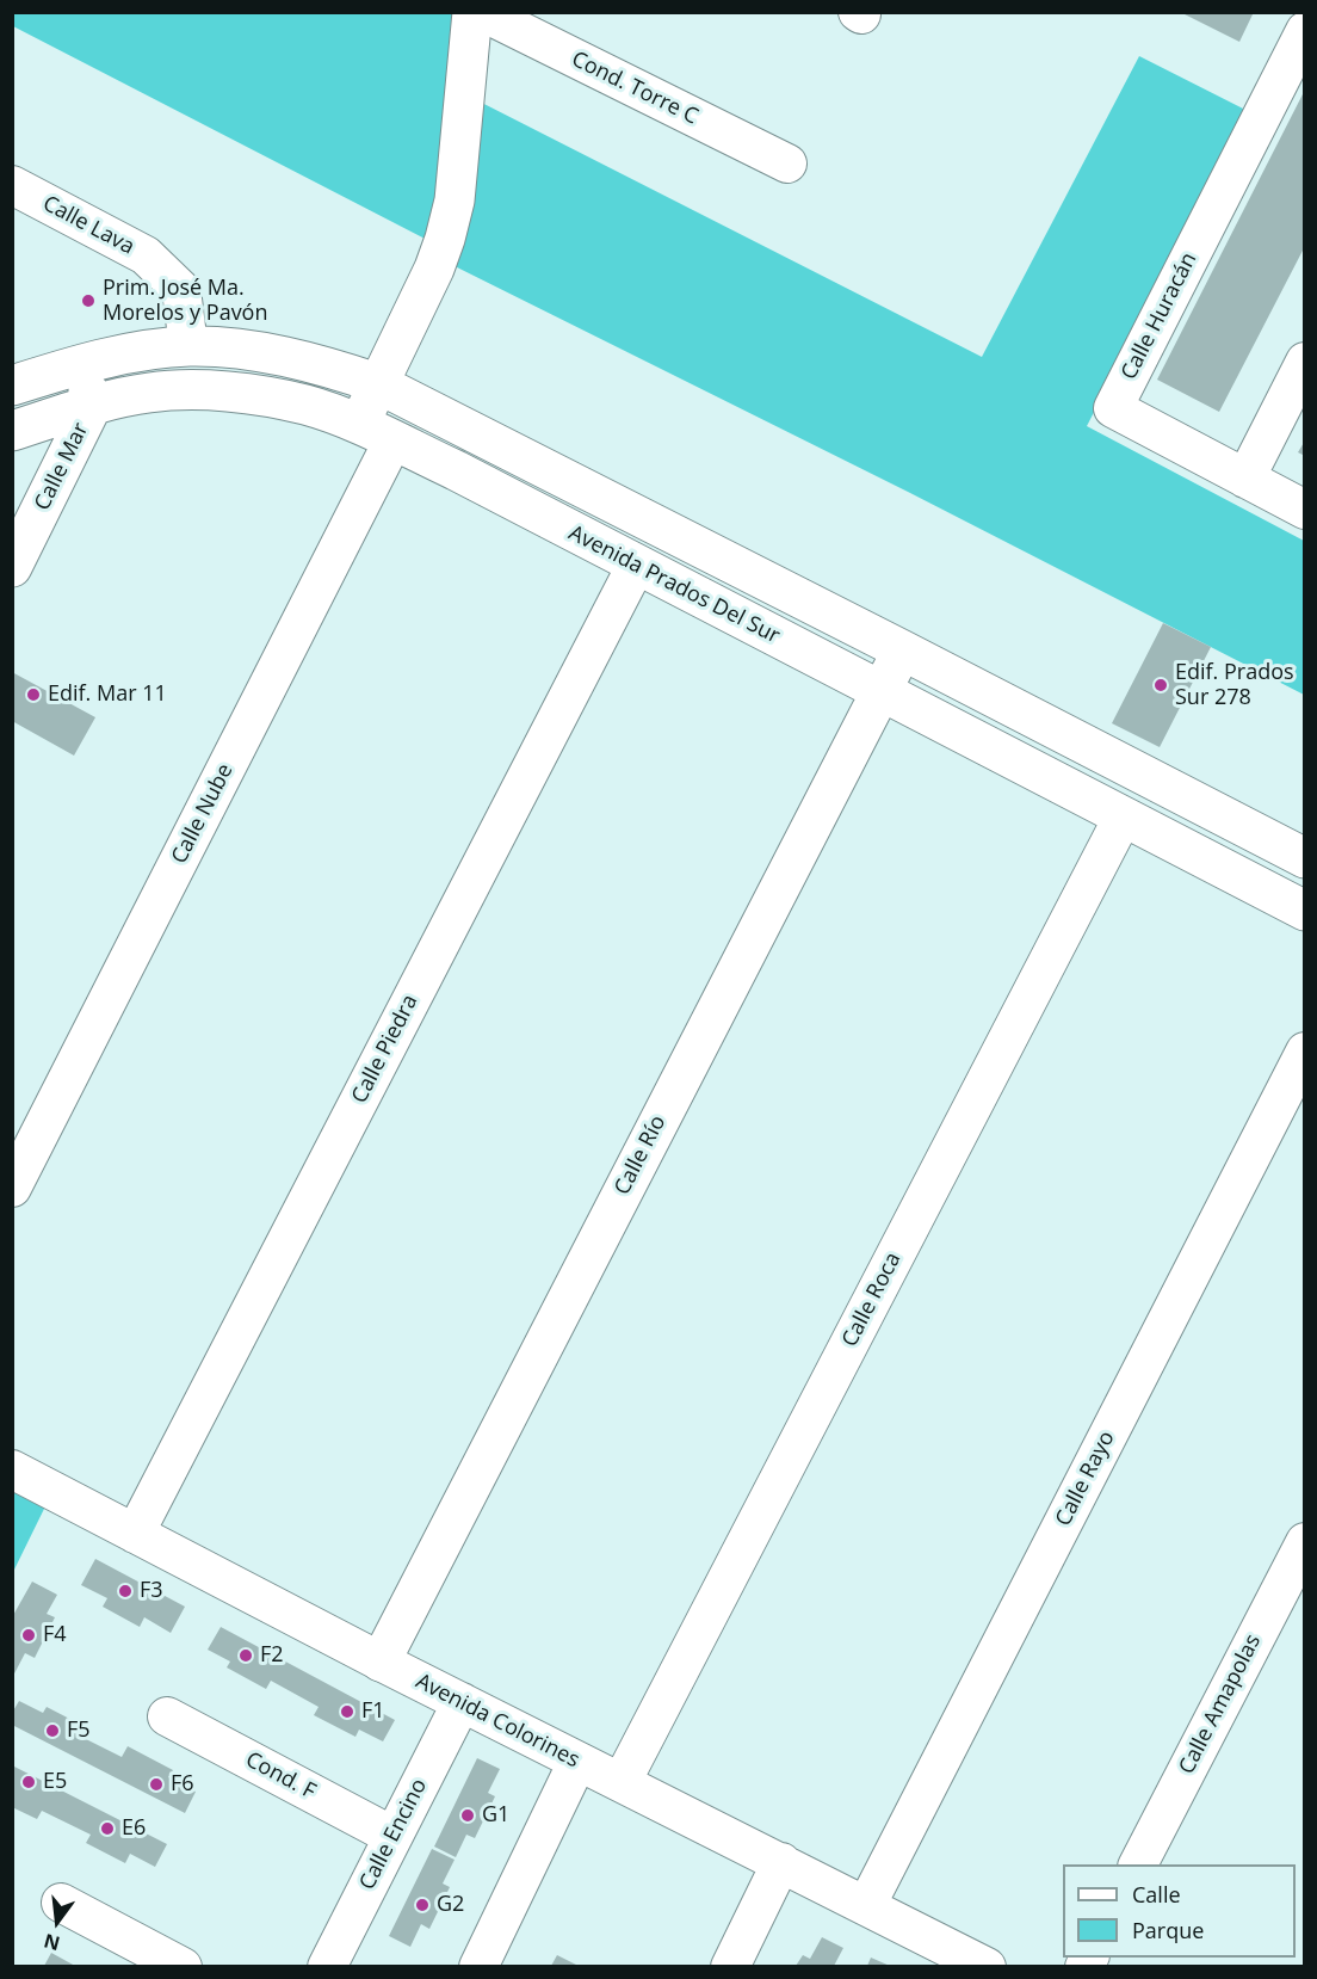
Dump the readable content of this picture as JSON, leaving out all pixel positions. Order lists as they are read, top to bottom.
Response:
{
  "streets": {
    "main road": ["Calle Mar", "Avenida Prados Del Sur", "Calle Río"],
    "street": [
      "Cond. Torre C",
      "Calle Lava",
      "Calle Huracán",
      "Calle Nube",
      "Calle Piedra",
      "Calle Roca",
      "Calle Rayo",
      "Calle Amapolas",
      "Avenida Colorines",
      "Cond. F",
      "Calle Encino"
    ]
  },
  "crossings": [
    ["Calle Lava", "Avenida Prados Del Sur"],
    ["Calle Mar", "Avenida Prados Del Sur"],
    ["Avenida Prados Del Sur", "Calle Nube"],
    ["Avenida Prados Del Sur", "Calle Piedra"],
    ["Avenida Prados Del Sur", "Calle Río"],
    ["Avenida Prados Del Sur", "Calle Roca"],
    ["Calle Piedra", "Avenida Colorines"],
    ["Calle Río", "Avenida Colorines"],
    ["Calle Roca", "Avenida Colorines"],
    ["Calle Rayo", "Avenida Colorines"],
    ["Avenida Colorines", "Calle Encino"],
    ["Cond. F", "Calle Encino"]
  ],
  "places": [
    "Prim. José Ma. Morelos y Pavón",
    "Edif. Prados Sur 278",
    "Edif. Mar 11",
    "F3",
    "F4",
    "F2",
    "F1",
    "F5",
    "E5",
    "F6",
    "G1",
    "E6",
    "G2"
  ],
  "legend": ["Calle", "Parque"],
  "north": "bottom"
}
